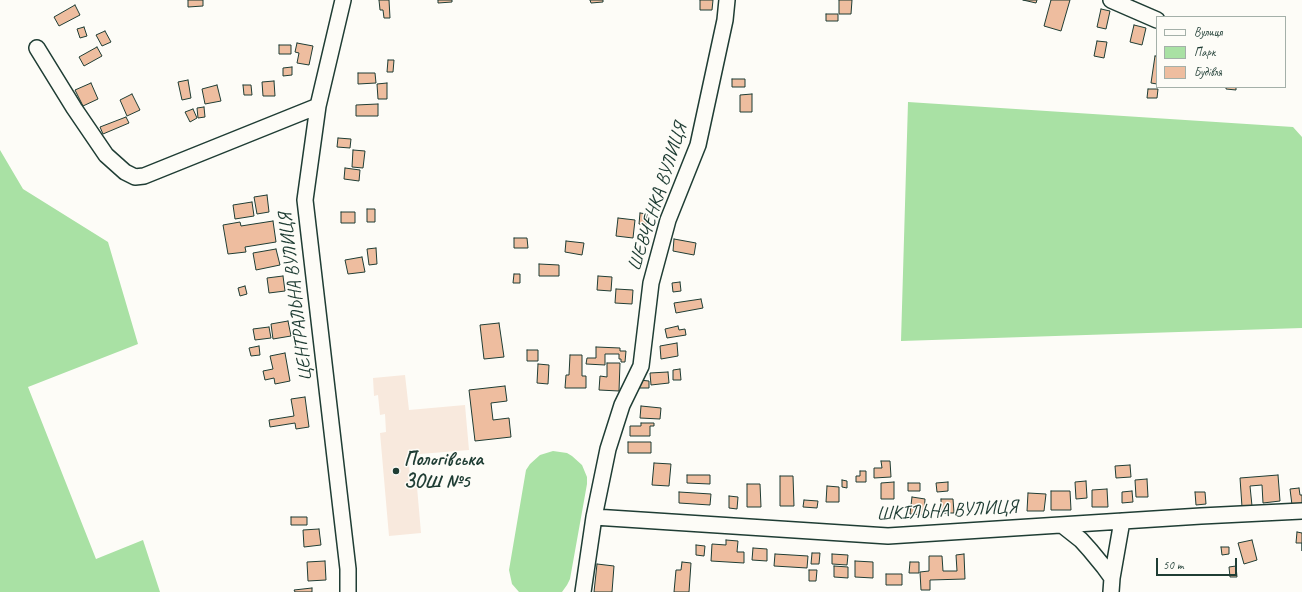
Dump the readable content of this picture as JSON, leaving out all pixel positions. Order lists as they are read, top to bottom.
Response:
{
  "streets": {
    "street": ["ШЕВЧЕНКА ВУЛИЦЯ", "ЦЕНТРАЛЬНА ВУЛИЦЯ", "ШКІЛЬНА ВУЛИЦЯ"]
  },
  "crossings": [
    ["ШЕВЧЕНКА ВУЛИЦЯ", "ШКІЛЬНА ВУЛИЦЯ"]
  ],
  "places": ["Пологівська ЗОШ №5"],
  "legend": ["Вулиця", "Парк", "Будівля"],
  "scale_bar": "50 m"
}
